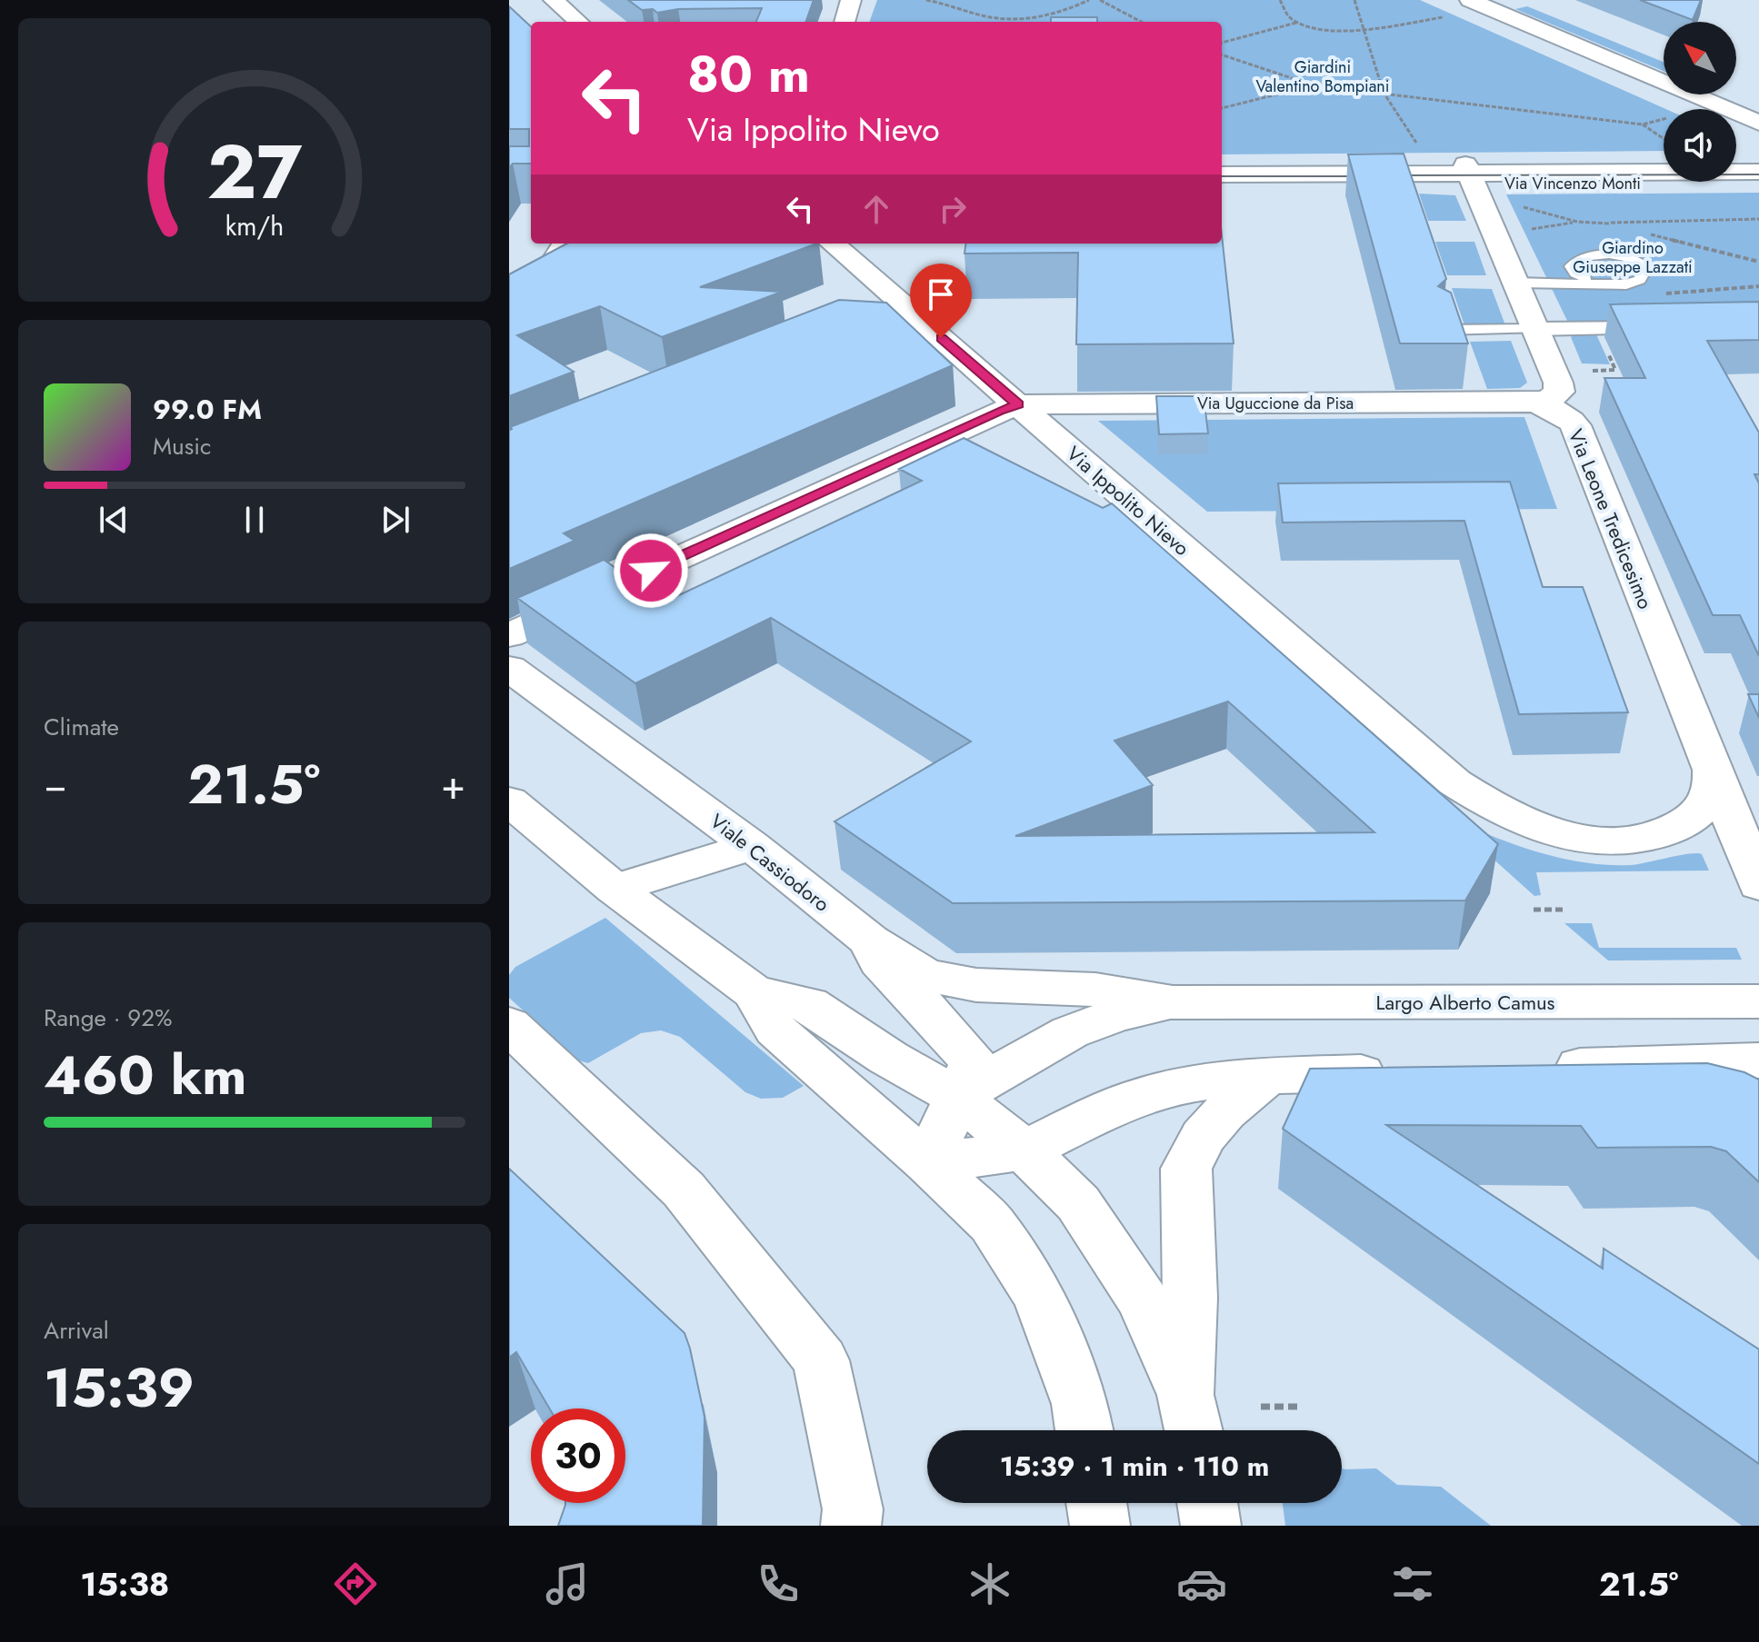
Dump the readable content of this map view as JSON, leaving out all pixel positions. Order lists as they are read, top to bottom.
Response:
{
  "streets": {
    "street": [
      "Via Vincenzo Monti",
      "Via Uguccione da Pisa",
      "Via Ippolito Nievo",
      "Via Leone Tredicesimo",
      "Viale Cassiodoro",
      "Largo Alberto Camus"
    ]
  },
  "crossings": [
    ["Via Uguccione da Pisa", "Via Ippolito Nievo"],
    ["Via Uguccione da Pisa", "Via Leone Tredicesimo"],
    ["Via Ippolito Nievo", "Via Leone Tredicesimo"],
    ["Viale Cassiodoro", "Largo Alberto Camus"]
  ],
  "parks": ["Giardini Valentino Bompiani", "Giardino Giuseppe Lazzati"],
  "north": "top left",
  "page": {
    "turn": ["80 m", "Via Ippolito Nievo"],
    "song": ["99.0 FM", "Music"],
    "tile": [
      "Climate",
      ["Range · 92%", "460 km"],
      ["Arrival", "15:39"]
    ],
    "heat": ["−", "21.5°", "+"],
    "limit": "30",
    "trip": "15:39 · 1 min · 110 m",
    "tabs": ["15:38", "21.5°"],
    "gauge": ["27", "km/h"]
  }
}
